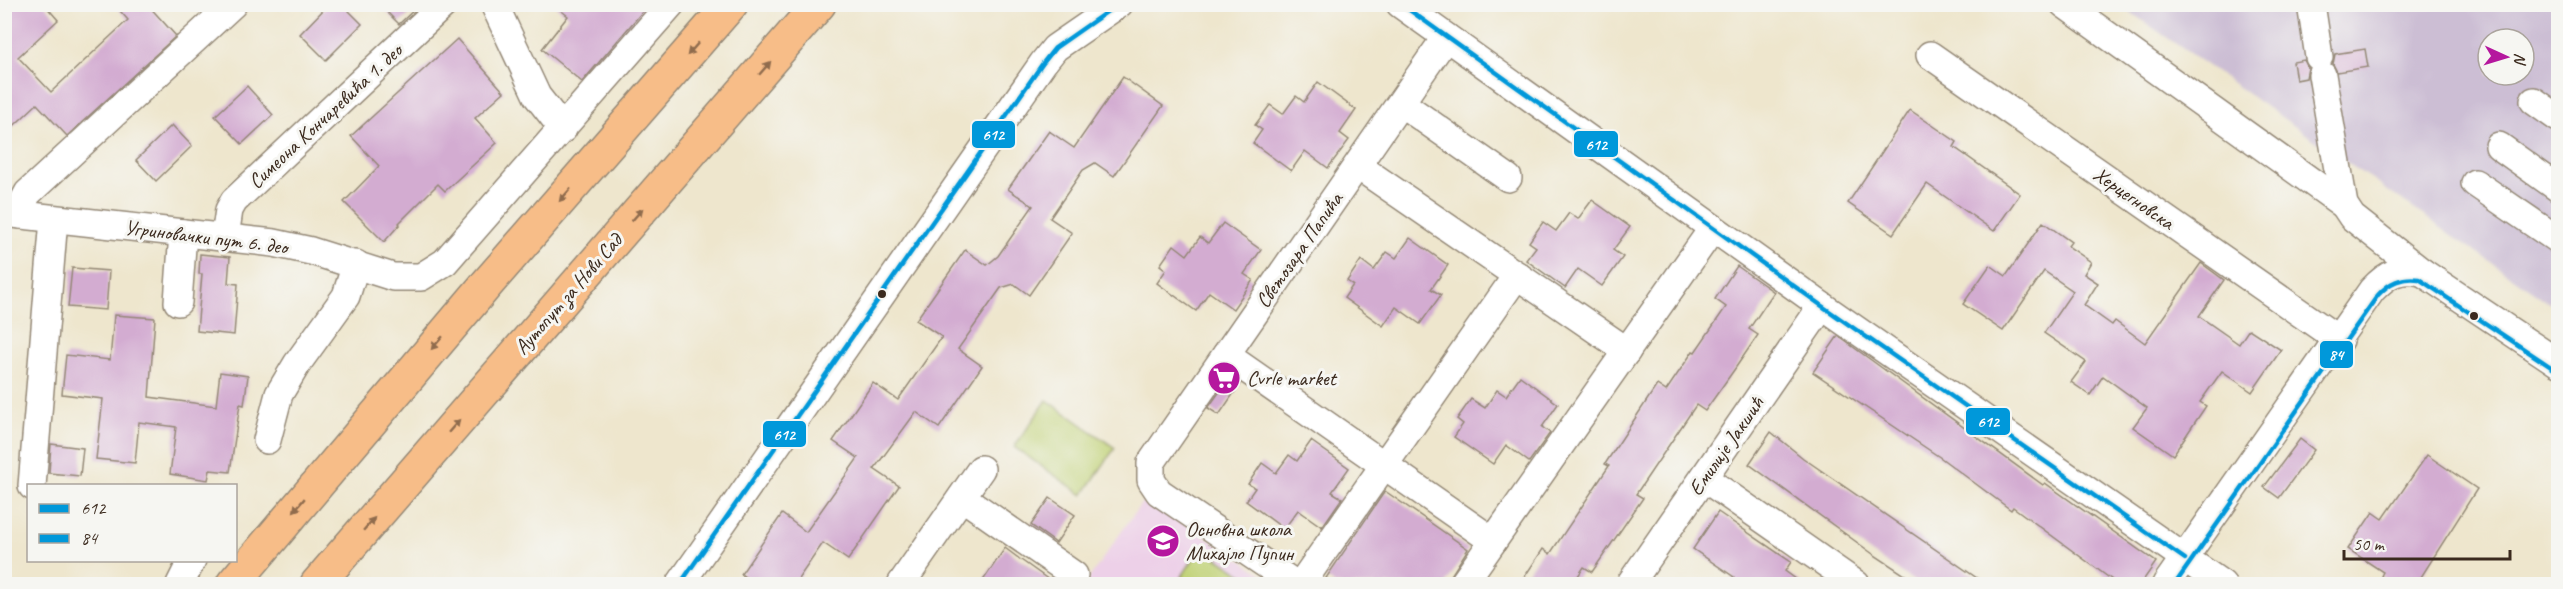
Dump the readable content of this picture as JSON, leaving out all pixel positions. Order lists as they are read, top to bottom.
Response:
{
  "streets": {
    "main road": ["Аутопут за Нови Сад"],
    "street": [
      "Симеона Кончаревића 1. део",
      "Херцегновска",
      "Угриновачки пут 6. део",
      "Светозара Папића",
      "Емилије Јакшић"
    ]
  },
  "crossings": [
    ["Симеона Кончаревића 1. део", "Угриновачки пут 6. део"]
  ],
  "places": {
    "supermarket": ["Cvrle market"],
    "school or university": ["Основна школа Михајло Пупин"]
  },
  "lines": ["transit line 612", "transit line 84"],
  "legend": ["612", "84"],
  "scale_bar": "50 m",
  "north": "right"
}
